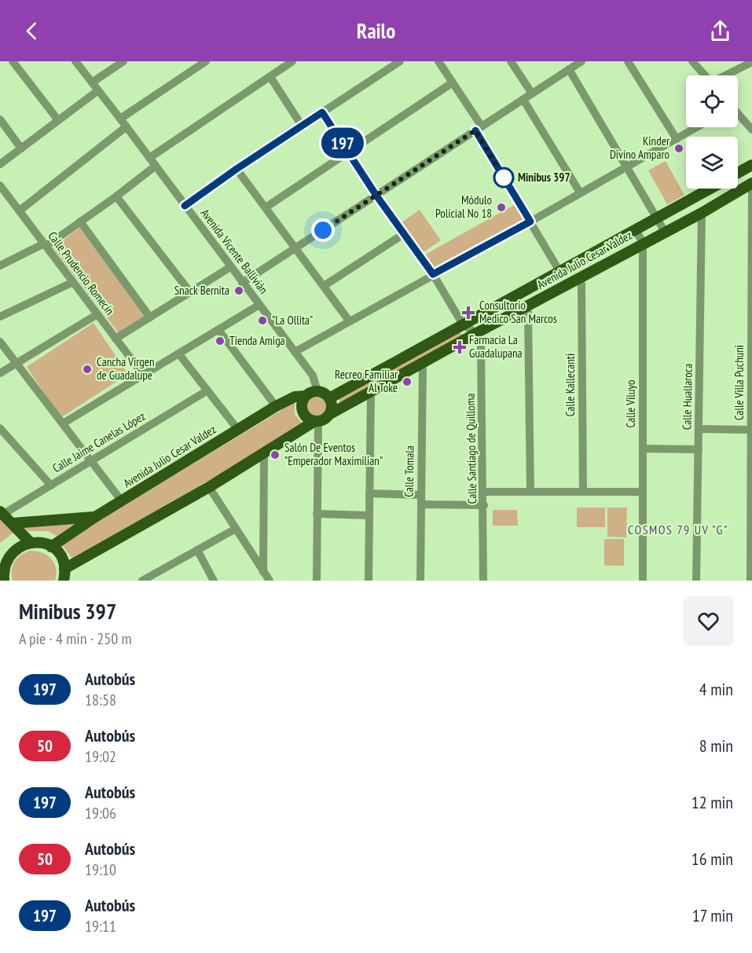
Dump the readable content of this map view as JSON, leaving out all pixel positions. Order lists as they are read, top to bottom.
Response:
{
  "streets": {
    "main road": ["Avenida Julio Cesar Valdez"],
    "street": [
      "Avenida Vicente Ballivián",
      "Calle Prudencio Romecín",
      "Calle Villa Puchuni",
      "Calle Kallecanti",
      "Calle Huallaroca",
      "Calle Viluyo",
      "Calle Jaime Canelas López",
      "Calle Santiago de Quilloma",
      "Calle Tomala"
    ]
  },
  "crossings": [
    ["Avenida Vicente Ballivián", "Avenida Julio Cesar Valdez"],
    ["Avenida Julio Cesar Valdez", "Calle Villa Puchuni"],
    ["Avenida Julio Cesar Valdez", "Calle Kallecanti"],
    ["Avenida Julio Cesar Valdez", "Calle Huallaroca"],
    ["Avenida Julio Cesar Valdez", "Calle Viluyo"],
    ["Avenida Julio Cesar Valdez", "Calle Santiago de Quilloma"],
    ["Avenida Julio Cesar Valdez", "Calle Tomala"]
  ],
  "districts": ["COSMOS 79 UV \"G\""],
  "places": {
    "other": [
      "Kinder Divino Amparo",
      "Minibus 397",
      "Módulo Policial No 18",
      "Snack Bernita",
      "\"La Ollita\"",
      "Tienda Amiga",
      "Cancha Virgen de Guadalupe",
      "Recreo Familiar Al Toke",
      "Salón De Eventos \"Emperador Maximilian\""
    ],
    "health": ["Consultorio Medico San Marcos", "Farmacia La Guadalupana"]
  },
  "lines": ["bus line 197"],
  "page": {
    "header": "Railo",
    "on_map": "197",
    "heading": ["Minibus 397", "A pie · 4 min · 250 m"],
    "list": [
      {
        "mark": "197",
        "name": "Autobús",
        "note": "18:58",
        "value": "4 min"
      },
      {
        "mark": "50",
        "name": "Autobús",
        "note": "19:02",
        "value": "8 min"
      },
      {
        "mark": "197",
        "name": "Autobús",
        "note": "19:06",
        "value": "12 min"
      },
      {
        "mark": "50",
        "name": "Autobús",
        "note": "19:10",
        "value": "16 min"
      },
      {
        "mark": "197",
        "name": "Autobús",
        "note": "19:11",
        "value": "17 min"
      }
    ]
  }
}
